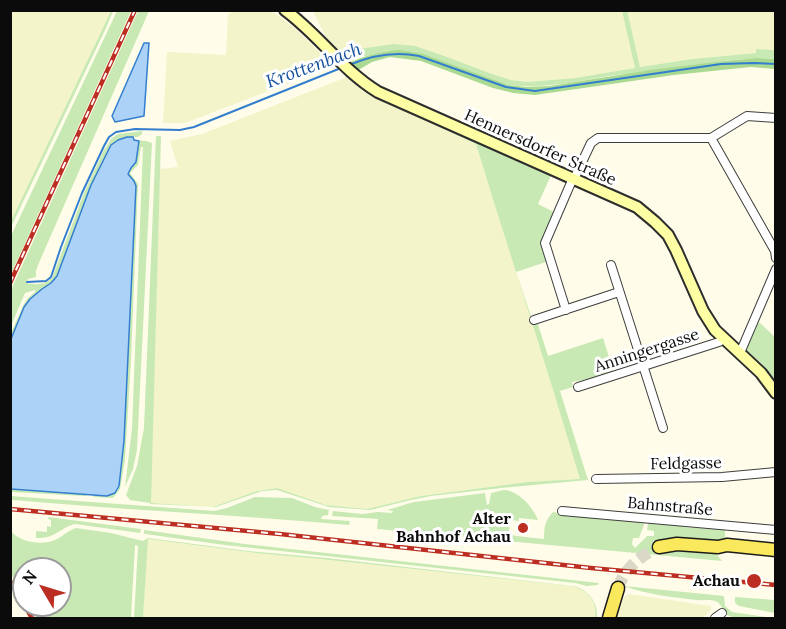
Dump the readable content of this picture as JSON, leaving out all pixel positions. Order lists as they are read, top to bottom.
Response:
{
  "streets": {
    "street": [
      "Hennersdorfer Straße",
      "Anningergasse",
      "Feldgasse",
      "Bahnstraße"
    ]
  },
  "crossings": [
    ["Hennersdorfer Straße", "Anningergasse"]
  ],
  "water": ["Krottenbach"],
  "places": ["Alter Bahnhof Achau", "Achau"],
  "north": "top left"
}
